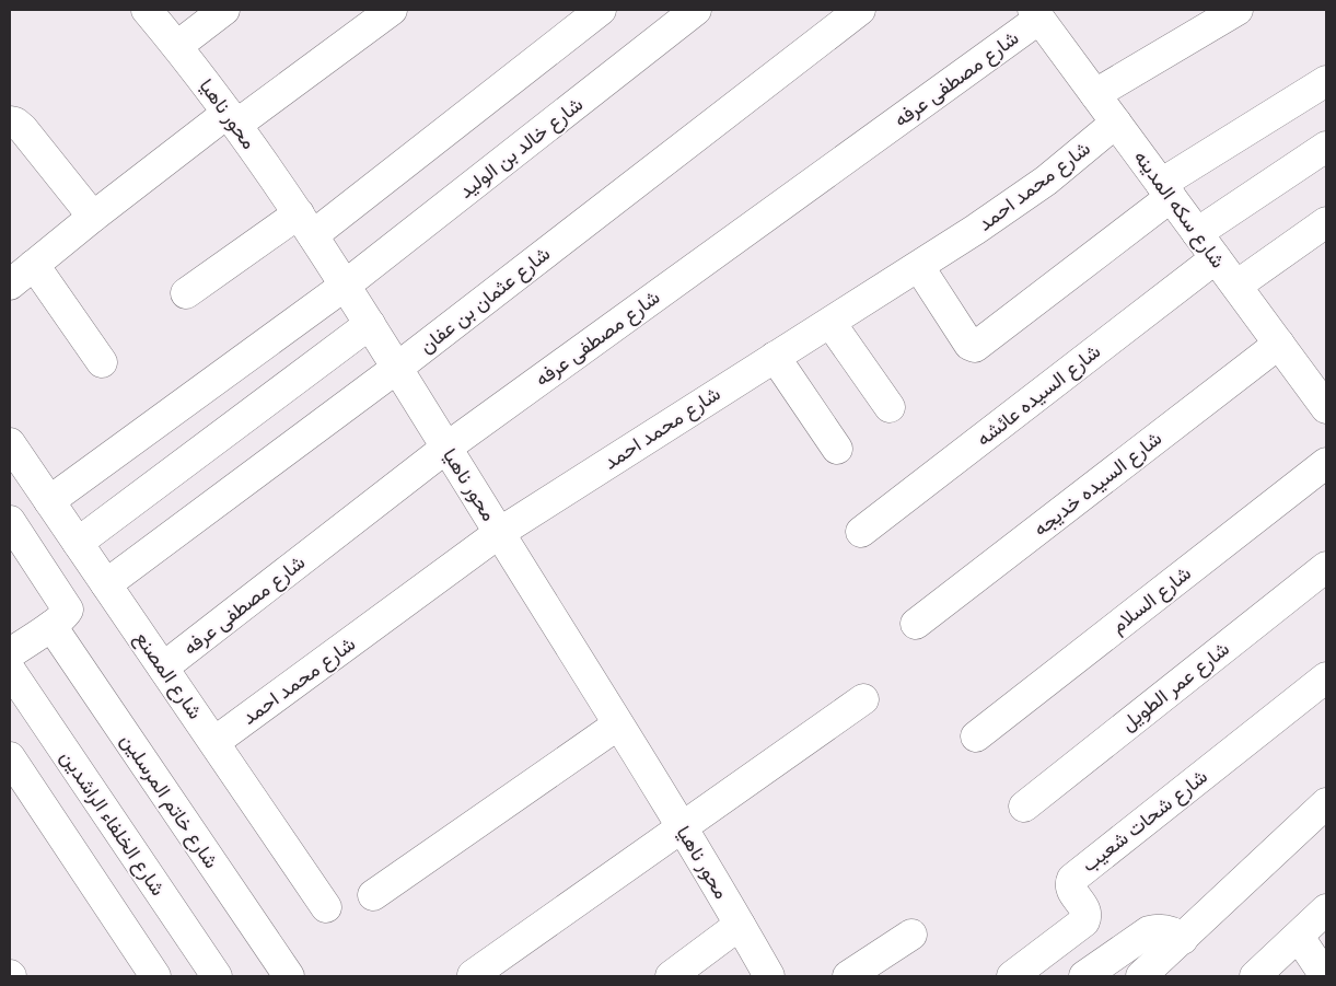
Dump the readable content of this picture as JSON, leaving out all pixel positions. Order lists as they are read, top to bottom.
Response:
{
  "streets": {
    "street": [
      "شارع مصطفى عرفه",
      "محور ناهيا",
      "شارع خالد بن الوليد",
      "شارع محمد احمد",
      "شارع سكه المدينه",
      "شارع عثمان بن عفان",
      "شارع السيده عائشه",
      "شارع السيده خديجه",
      "شارع السلام",
      "شارع المصنع",
      "شارع عمر الطويل",
      "شارع خاتم المرسلين",
      "شارع شحات شعيب",
      "شارع الخلفاء الراشدين"
    ]
  },
  "crossings": [
    ["شارع مصطفى عرفه", "محور ناهيا"],
    ["شارع مصطفى عرفه", "شارع سكه المدينه"],
    ["شارع مصطفى عرفه", "شارع المصنع"],
    ["محور ناهيا", "شارع خالد بن الوليد"],
    ["محور ناهيا", "شارع محمد احمد"],
    ["محور ناهيا", "شارع عثمان بن عفان"],
    ["شارع خالد بن الوليد", "شارع المصنع"],
    ["شارع محمد احمد", "شارع سكه المدينه"],
    ["شارع محمد احمد", "شارع المصنع"],
    ["شارع سكه المدينه", "شارع السيده عائشه"],
    ["شارع سكه المدينه", "شارع السيده خديجه"],
    ["شارع عثمان بن عفان", "شارع المصنع"]
  ]
}
